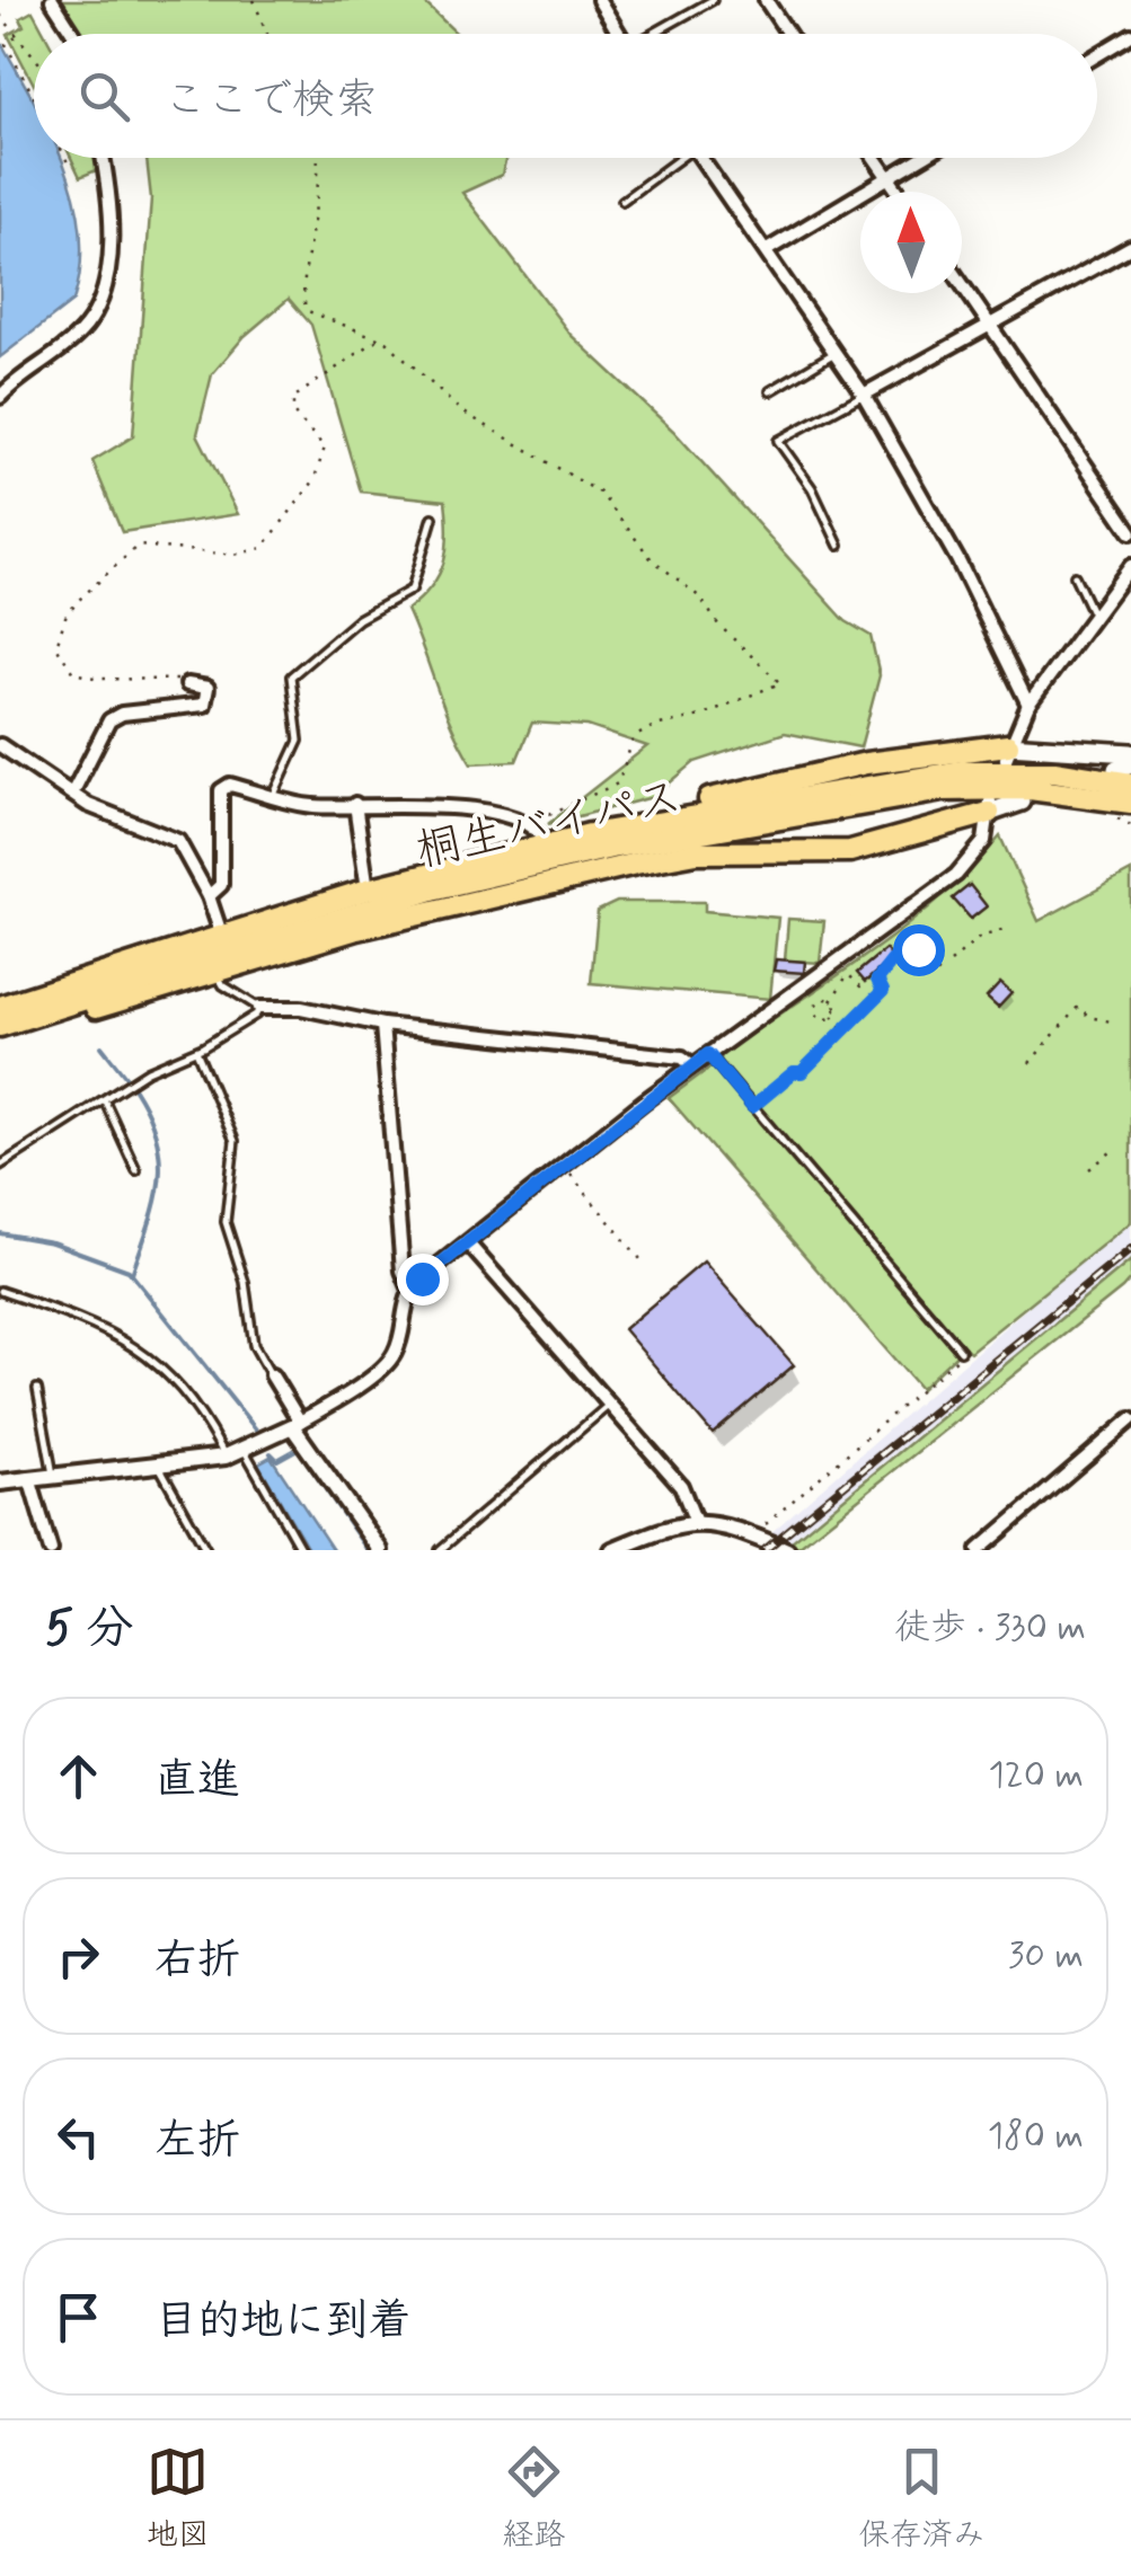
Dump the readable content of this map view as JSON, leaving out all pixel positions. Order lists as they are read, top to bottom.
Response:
{
  "streets": {
    "highway": ["桐生バイパス"]
  },
  "north": "top",
  "page": {
    "search": "ここで検索",
    "heading": ["5 分", "徒歩 · 330 m"],
    "list": [
      ["直進", "120 m"],
      ["右折", "30 m"],
      ["左折", "180 m"],
      "目的地に到着"
    ],
    "nav": ["地図", "経路", "保存済み"]
  }
}
